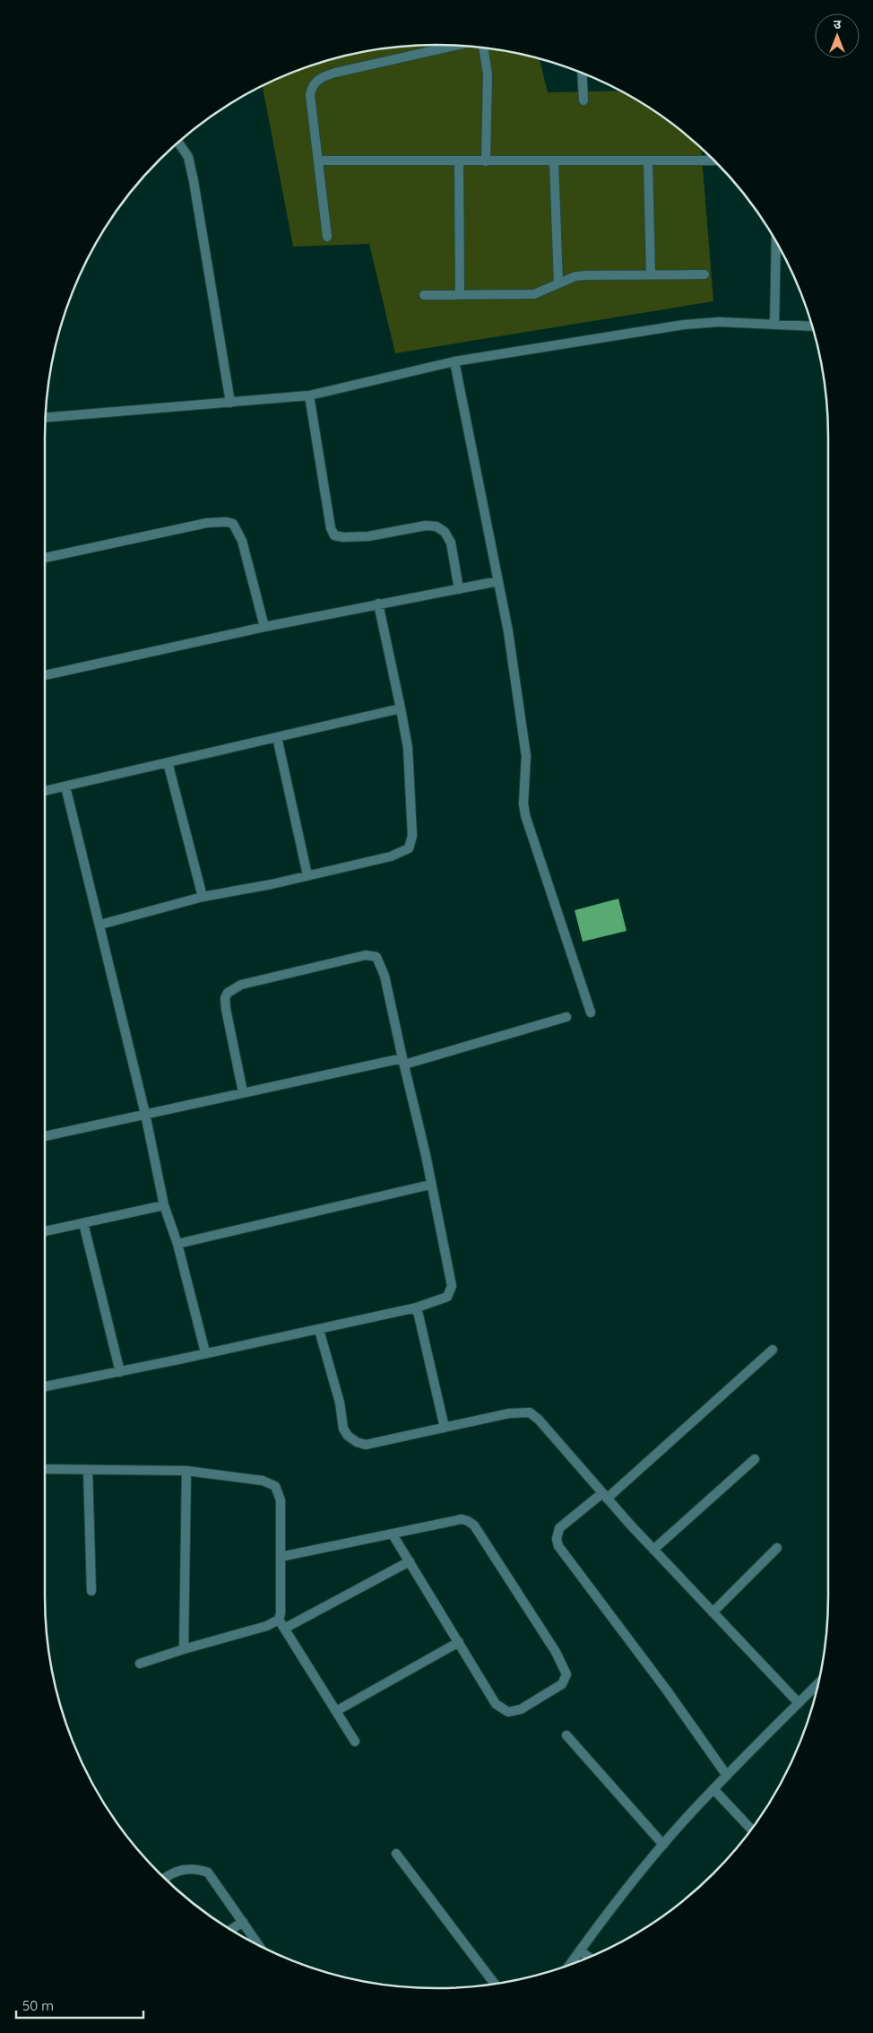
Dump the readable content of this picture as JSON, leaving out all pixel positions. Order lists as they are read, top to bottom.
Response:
{
  "scale_bar": "50 m",
  "north": "top"
}
